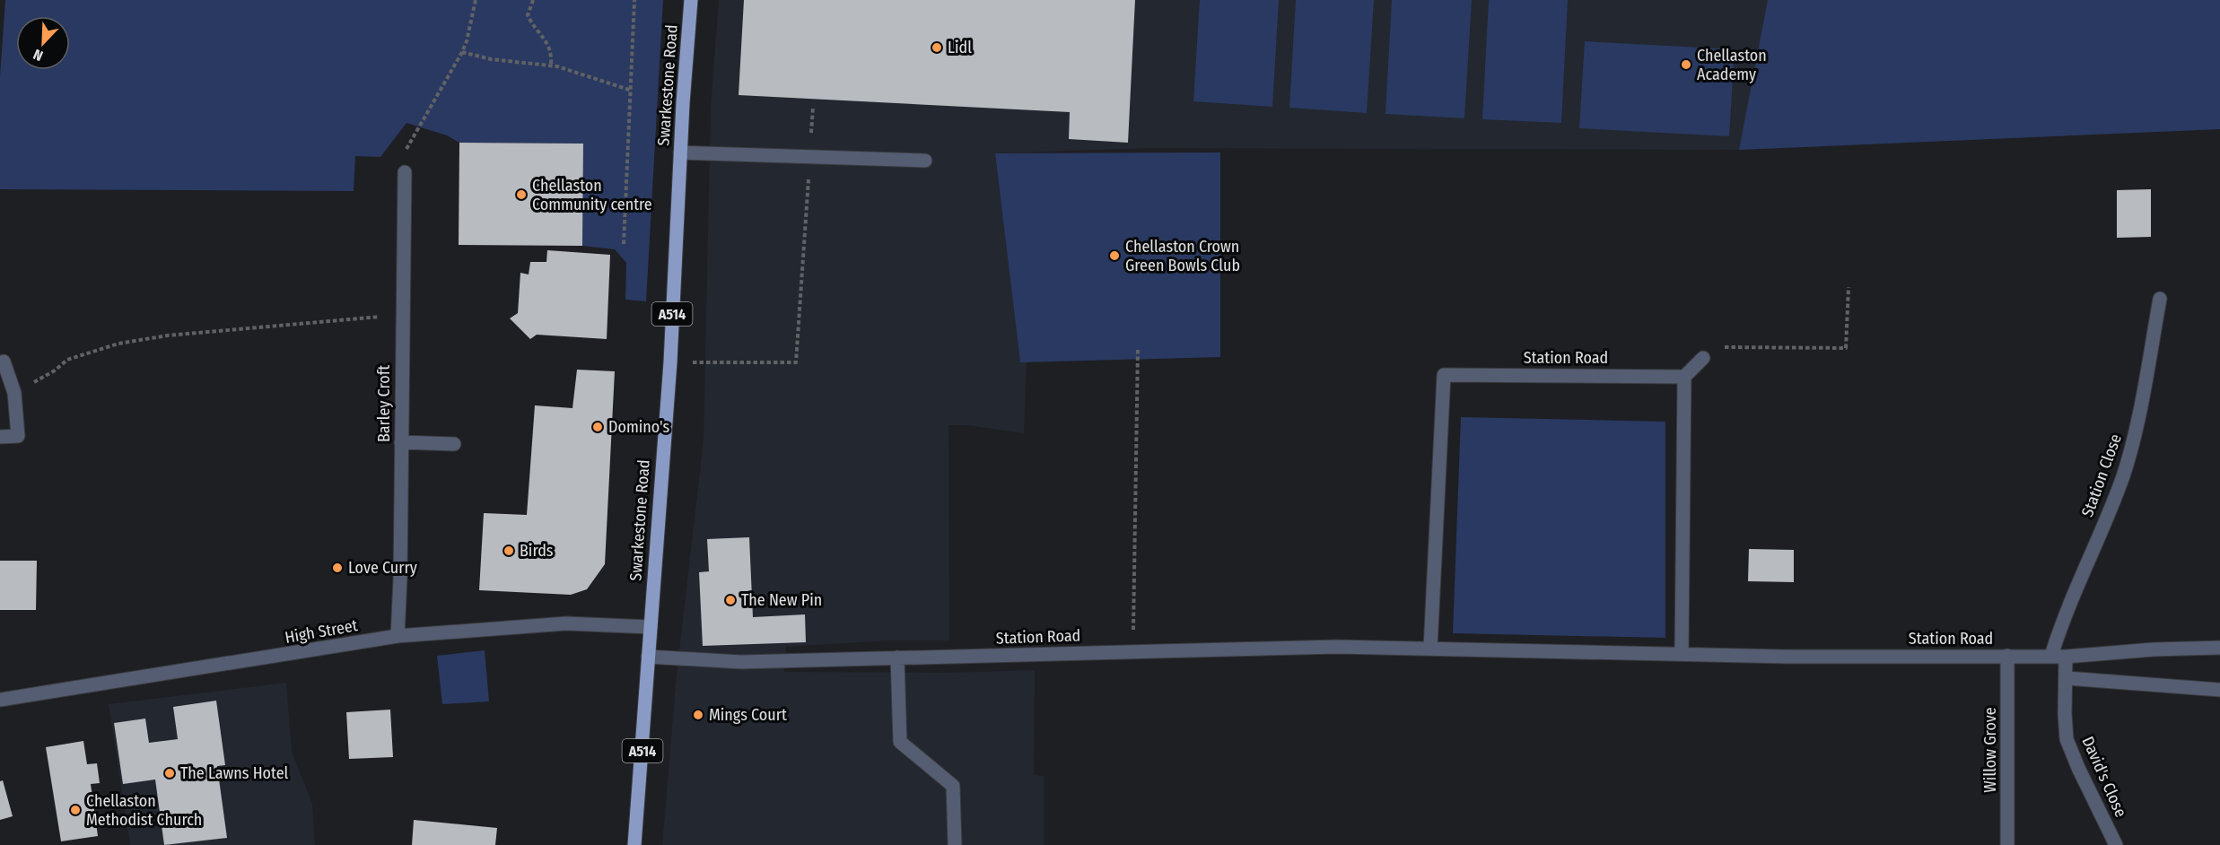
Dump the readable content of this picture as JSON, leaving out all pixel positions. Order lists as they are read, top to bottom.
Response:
{
  "streets": {
    "main road": ["Swarkestone Road", "A514"],
    "street": [
      "Station Road",
      "Barley Croft",
      "Station Close",
      "High Street",
      "Willow Grove",
      "David's Close"
    ]
  },
  "crossings": [
    ["Swarkestone Road", "A514"],
    ["Swarkestone Road", "Station Road"],
    ["Swarkestone Road", "High Street"],
    ["A514", "Station Road"],
    ["Station Road", "Station Close"],
    ["Station Road", "Willow Grove"],
    ["Station Road", "David's Close"],
    ["Barley Croft", "High Street"],
    ["Station Close", "David's Close"]
  ],
  "places": [
    "Lidl",
    "Chellaston Academy",
    "Chellaston Community centre",
    "Chellaston Crown Green Bowls Club",
    "Domino's",
    "Birds",
    "Love Curry",
    "The New Pin",
    "Mings Court",
    "The Lawns Hotel",
    "Chellaston Methodist Church"
  ],
  "north": "bottom left"
}
